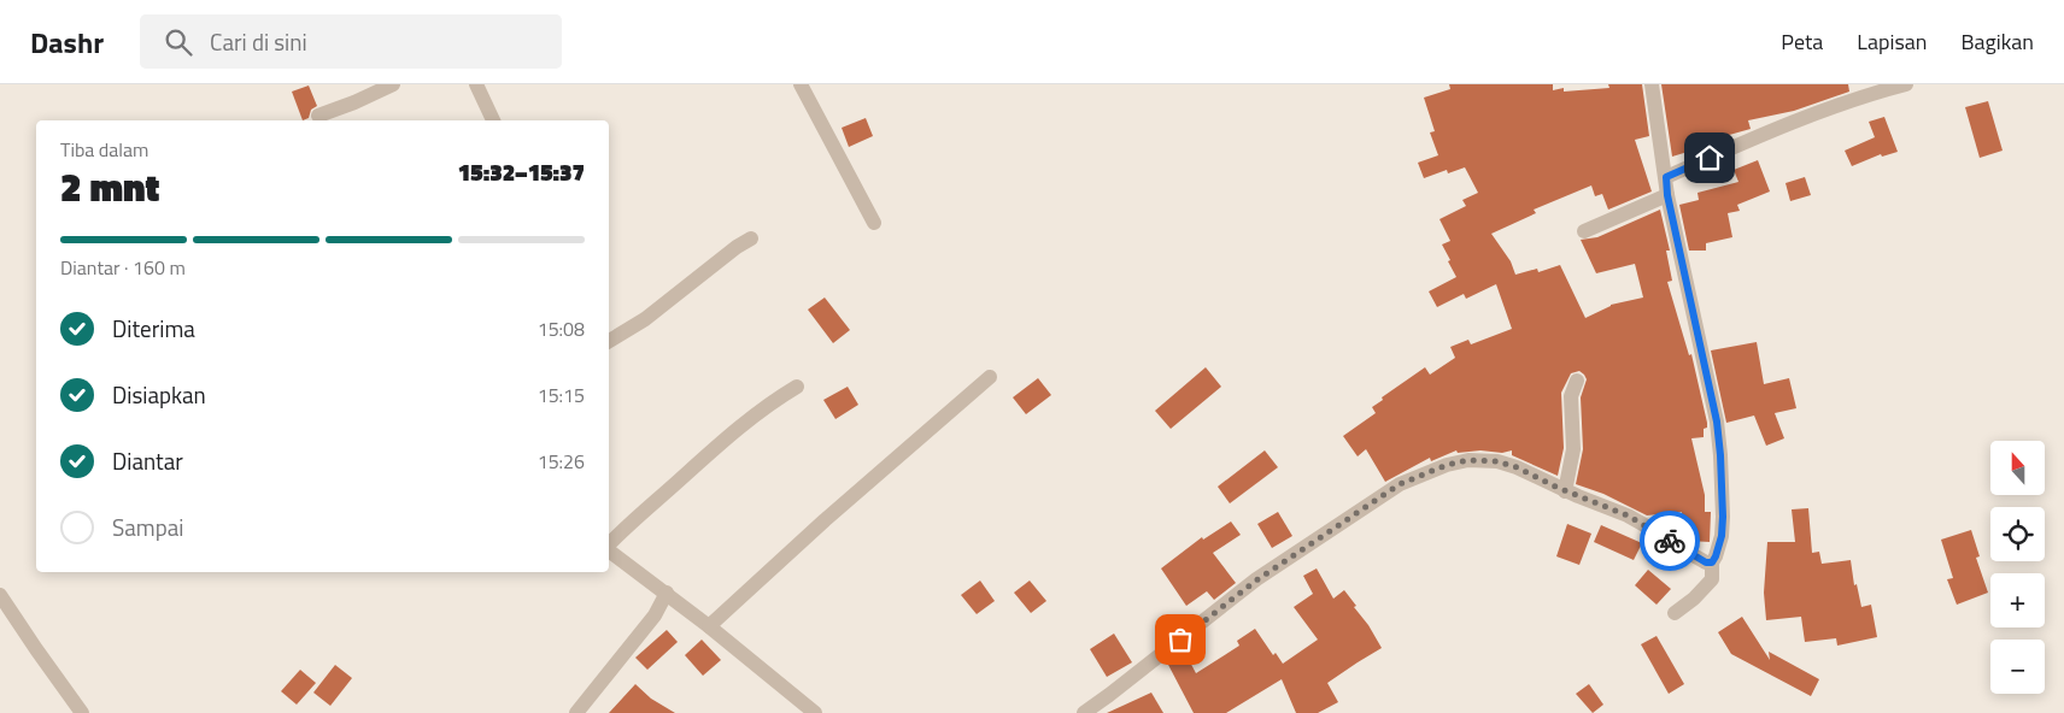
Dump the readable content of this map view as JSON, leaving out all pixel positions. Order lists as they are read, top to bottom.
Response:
{
  "north": "top",
  "page": {
    "header": "Dashr",
    "search": "Cari di sini",
    "nav": ["Peta", "Lapisan", "Bagikan"],
    "heading": ["2 mnt", "Tiba dalam", "15:32–15:37"],
    "bar": "Diantar · 160 m",
    "list": [
      ["Diterima", "15:08"],
      ["Disiapkan", "15:15"],
      ["Diantar", "15:26"],
      "Sampai"
    ],
    "map_buttons": ["+", "−"]
  }
}
